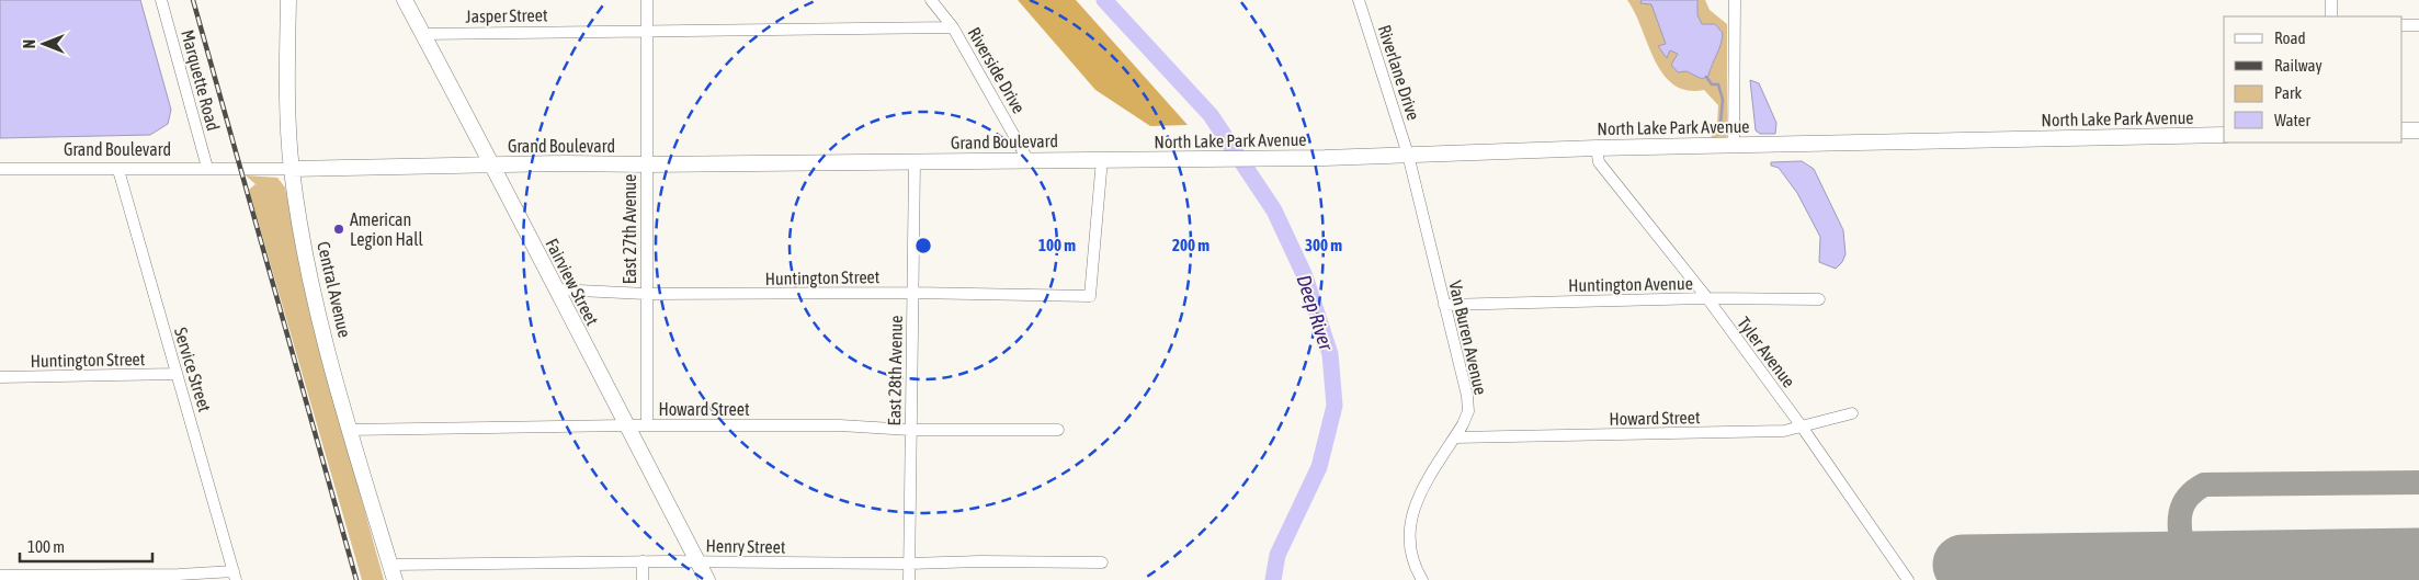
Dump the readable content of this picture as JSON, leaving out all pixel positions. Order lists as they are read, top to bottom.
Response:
{
  "streets": {
    "street": [
      "Jasper Street",
      "Riverside Drive",
      "Riverlane Drive",
      "Marquette Road",
      "North Lake Park Avenue",
      "Grand Boulevard",
      "East 27th Avenue",
      "Huntington Street",
      "Fairview Street",
      "Huntington Avenue",
      "Central Avenue",
      "Van Buren Avenue",
      "Tyler Avenue",
      "Service Street",
      "East 28th Avenue",
      "Howard Street",
      "Henry Street"
    ]
  },
  "crossings": [
    ["Jasper Street", "Riverside Drive"],
    ["Jasper Street", "East 27th Avenue"],
    ["Jasper Street", "Fairview Street"],
    ["Riverside Drive", "Grand Boulevard"],
    ["Riverlane Drive", "North Lake Park Avenue"],
    ["Riverlane Drive", "Van Buren Avenue"],
    ["Marquette Road", "Grand Boulevard"],
    ["North Lake Park Avenue", "Grand Boulevard"],
    ["North Lake Park Avenue", "Van Buren Avenue"],
    ["North Lake Park Avenue", "Tyler Avenue"],
    ["Grand Boulevard", "East 27th Avenue"],
    ["Grand Boulevard", "Huntington Street"],
    ["Grand Boulevard", "Fairview Street"],
    ["Grand Boulevard", "Central Avenue"],
    ["Grand Boulevard", "Service Street"],
    ["Grand Boulevard", "East 28th Avenue"],
    ["East 27th Avenue", "Huntington Street"],
    ["East 27th Avenue", "Howard Street"],
    ["Huntington Street", "Fairview Street"],
    ["Huntington Street", "Service Street"],
    ["Huntington Street", "East 28th Avenue"],
    ["Fairview Street", "Howard Street"],
    ["Fairview Street", "Henry Street"],
    ["Huntington Avenue", "Van Buren Avenue"],
    ["Huntington Avenue", "Tyler Avenue"],
    ["Central Avenue", "Howard Street"],
    ["Central Avenue", "Henry Street"],
    ["Van Buren Avenue", "Howard Street"],
    ["Tyler Avenue", "Howard Street"],
    ["East 28th Avenue", "Howard Street"],
    ["East 28th Avenue", "Henry Street"]
  ],
  "water": ["Deep River"],
  "places": ["American Legion Hall"],
  "legend": [
    "Road",
    "Railway",
    "Park",
    "Water"
  ],
  "scale_bar": "100 m",
  "north": "left",
  "rings": ["100 m", "200 m", "300 m"]
}
